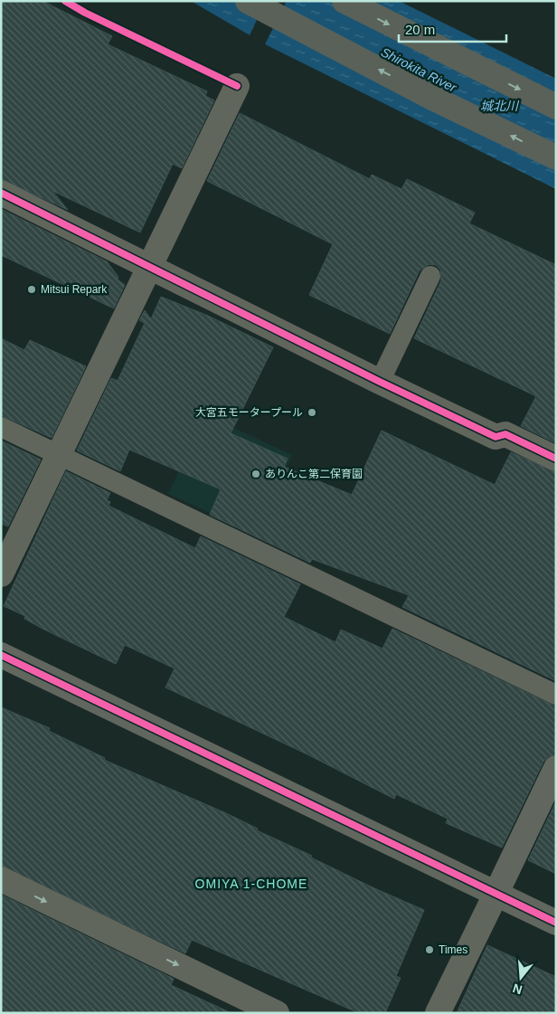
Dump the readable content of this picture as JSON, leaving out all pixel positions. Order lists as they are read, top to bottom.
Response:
{
  "districts": ["OMIYA 1-CHOME"],
  "water": ["Shirokita River", "城北川"],
  "places": [
    "Mitsui Repark",
    "大宮五モータープール",
    "ありんこ第二保育園",
    "Times"
  ],
  "scale_bar": "20 m",
  "north": "bottom"
}
